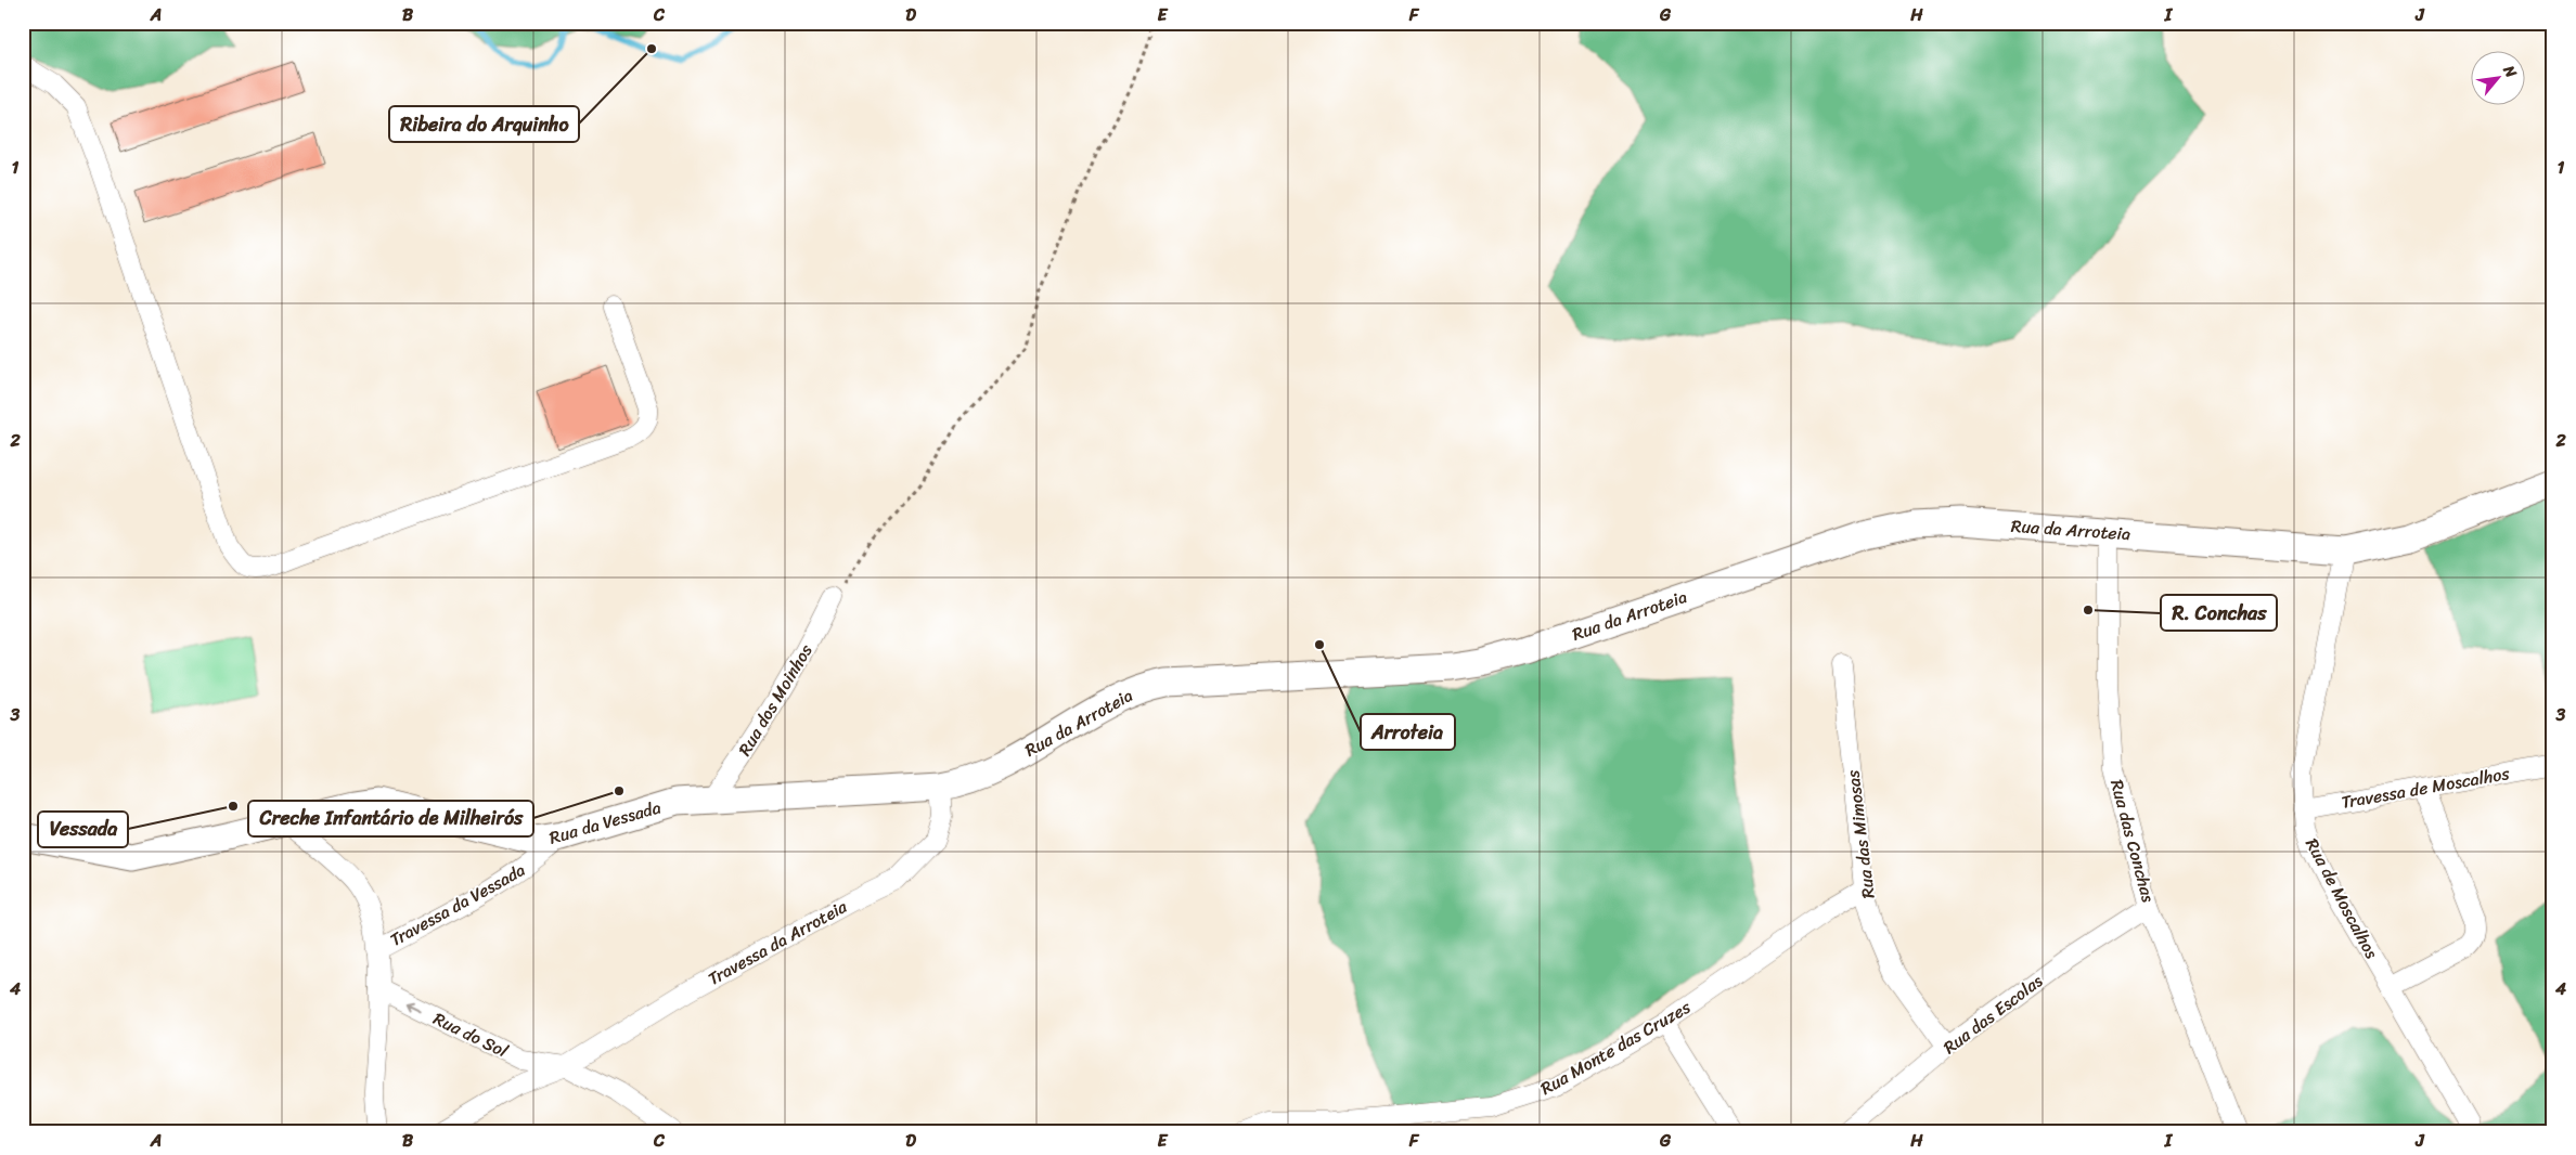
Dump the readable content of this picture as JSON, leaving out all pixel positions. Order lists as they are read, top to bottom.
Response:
{
  "streets": {
    "main road": ["Rua da Arroteia", "Rua da Vessada"],
    "street": [
      "Rua dos Moinhos",
      "Travessa de Moscalhos",
      "Rua das Mimosas",
      "Rua das Conchas",
      "Rua de Moscalhos",
      "Travessa da Vessada",
      "Travessa da Arroteia",
      "Rua das Escolas",
      "Rua do Sol",
      "Rua Monte das Cruzes"
    ]
  },
  "crossings": [
    ["Rua da Arroteia", "Rua dos Moinhos"],
    ["Rua da Arroteia", "Rua da Vessada"],
    ["Rua da Arroteia", "Rua das Conchas"],
    ["Rua da Arroteia", "Rua de Moscalhos"],
    ["Rua da Arroteia", "Travessa da Arroteia"],
    ["Rua dos Moinhos", "Rua da Vessada"],
    ["Travessa de Moscalhos", "Rua de Moscalhos"],
    ["Rua da Vessada", "Travessa da Vessada"],
    ["Rua das Mimosas", "Rua das Escolas"],
    ["Rua das Mimosas", "Rua Monte das Cruzes"],
    ["Rua das Conchas", "Rua das Escolas"],
    ["Travessa da Arroteia", "Rua do Sol"]
  ],
  "one_way": ["Rua do Sol"],
  "places": [
    "Ribeira do Arquinho",
    "R. Conchas",
    "Arroteia",
    "Creche Infantário de Milheirós",
    "Vessada"
  ],
  "north": "top right",
  "grid": {
    "columns": [
      "A",
      "B",
      "C",
      "D",
      "E",
      "F",
      "G",
      "H",
      "I",
      "J"
    ],
    "rows": [
      "1",
      "2",
      "3",
      "4"
    ]
  }
}
